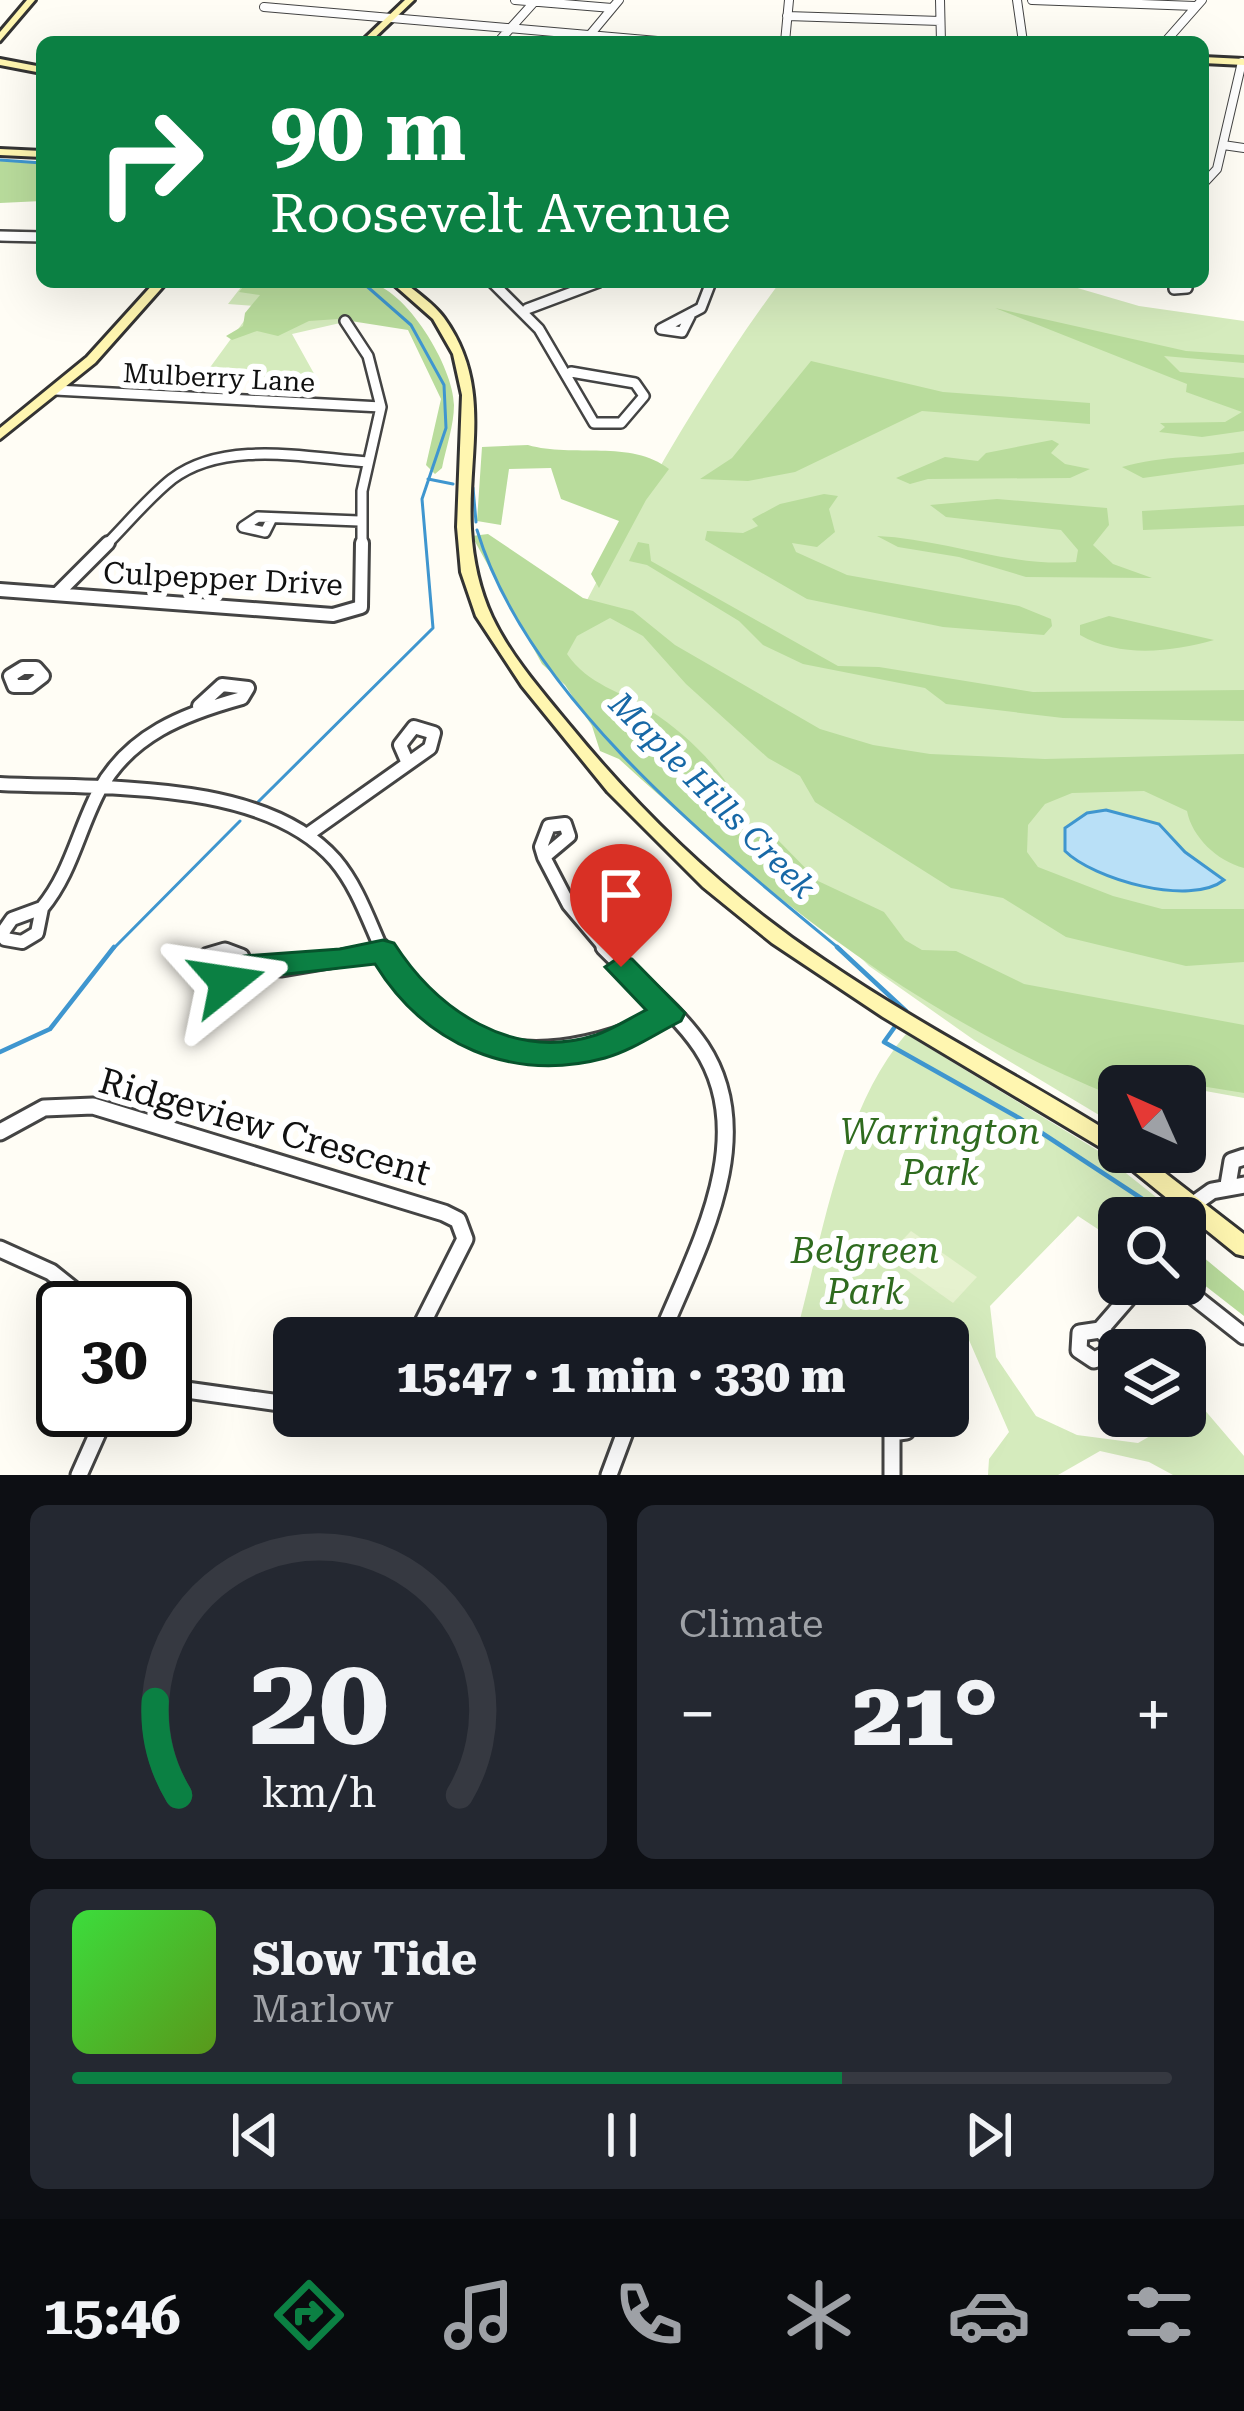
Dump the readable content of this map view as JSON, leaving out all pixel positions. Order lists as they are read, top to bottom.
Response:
{
  "streets": {
    "street": ["Mulberry Lane", "Culpepper Drive", "Ridgeview Crescent"]
  },
  "crossings": [
    ["Mulberry Lane", "Culpepper Drive"]
  ],
  "water": ["Maple Hills Creek"],
  "parks": ["Warrington Park", "Belgreen Park"],
  "north": "top left",
  "page": {
    "turn": ["90 m", "Roosevelt Avenue"],
    "limit": "30",
    "trip": "15:47 · 1 min · 330 m",
    "tile": "Climate",
    "heat": ["−", "21°", "+"],
    "song": ["Slow Tide", "Marlow"],
    "tabs": "15:46",
    "gauge": ["20", "km/h"]
  }
}
